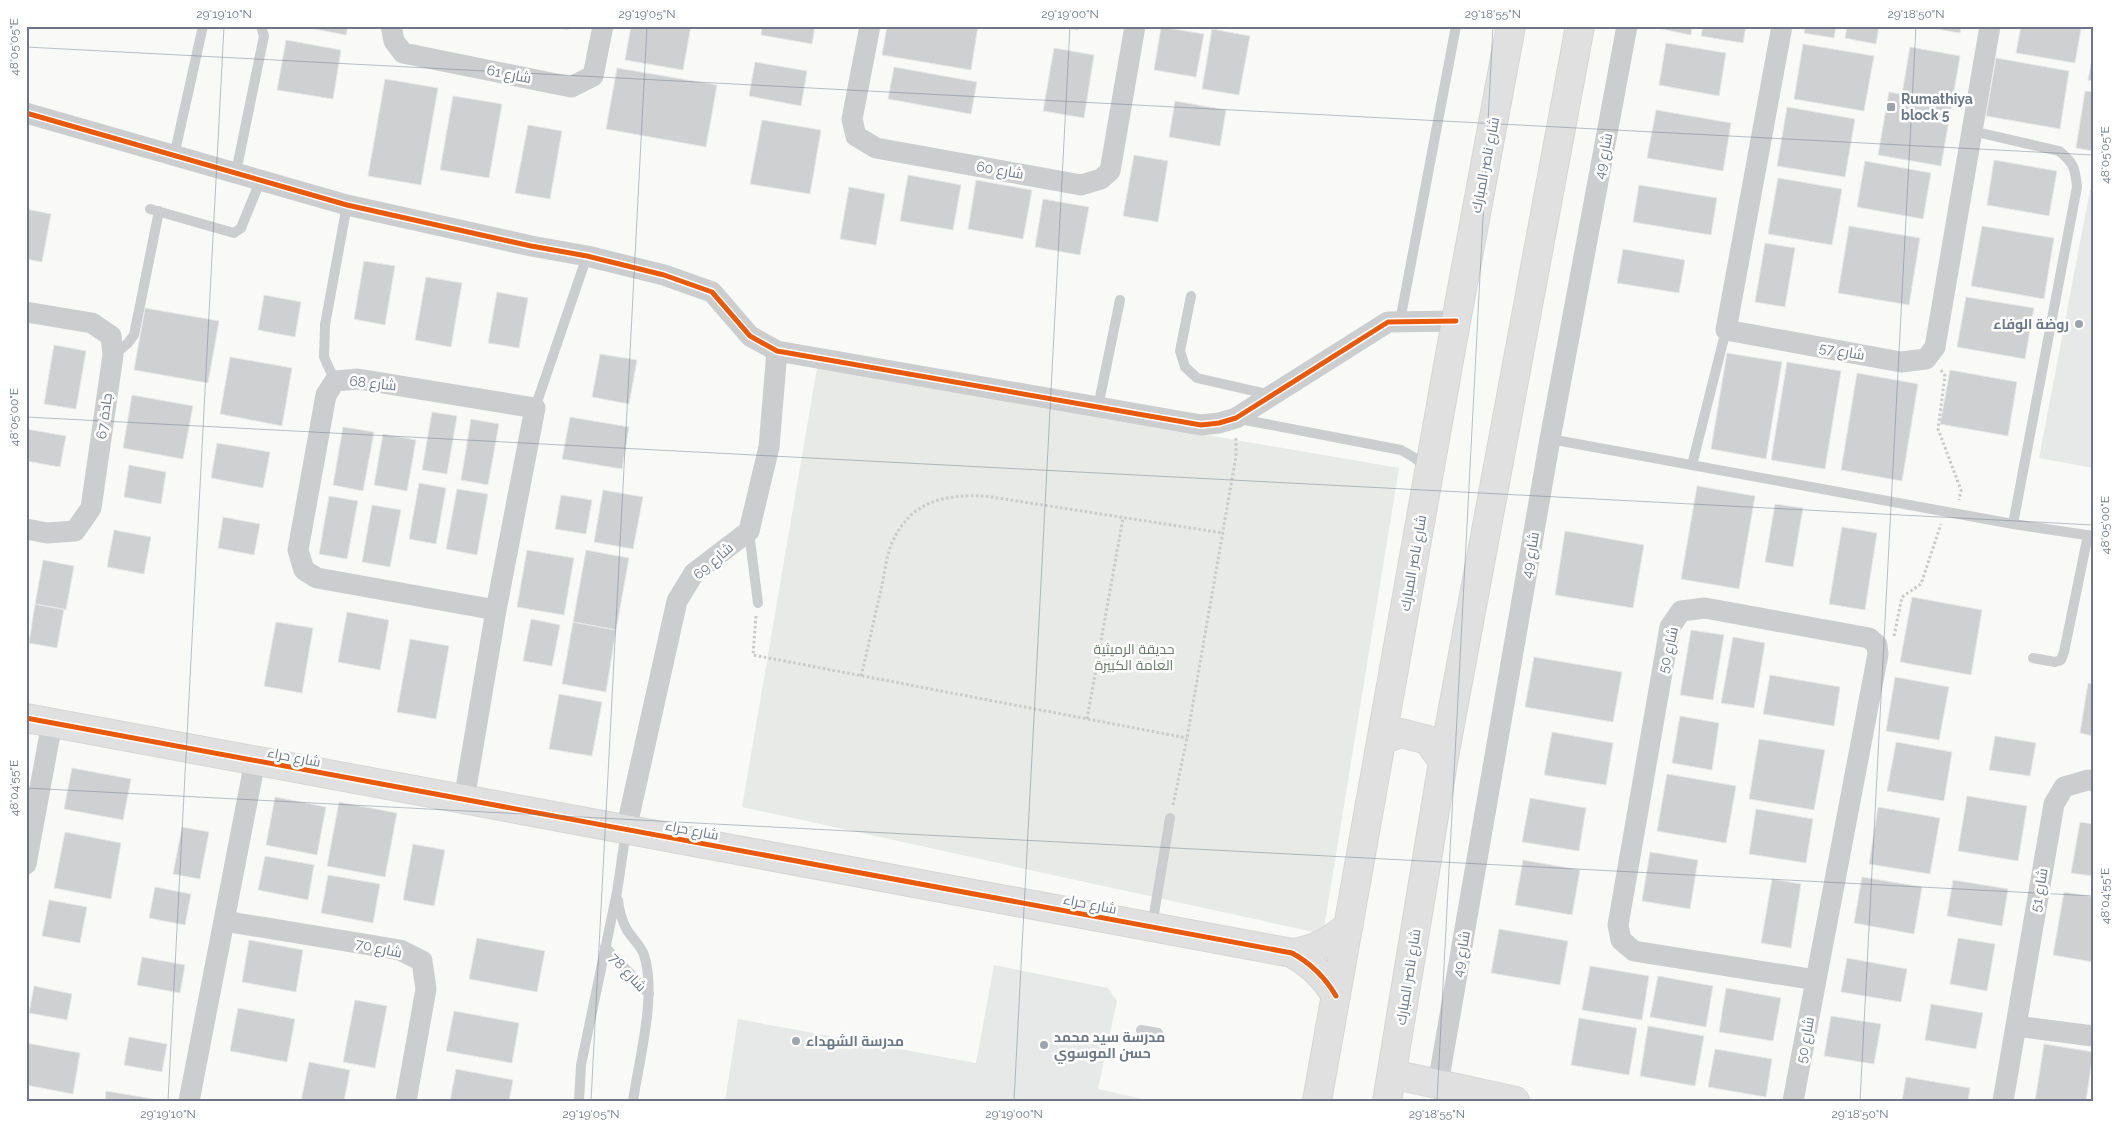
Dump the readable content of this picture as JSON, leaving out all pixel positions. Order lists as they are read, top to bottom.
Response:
{
  "streets": {
    "street": [
      "شارع 61",
      "شارع 49",
      "شارع ناصر المبارك",
      "شارع 60",
      "شارع 57",
      "شارع 68",
      "جادة 67",
      "شارع 69",
      "شارع 50",
      "شارع حراء",
      "شارع 51",
      "شارع 70"
    ],
    "lane": ["شارع 78"]
  },
  "crossings": [
    ["شارع ناصر المبارك", "شارع حراء"],
    ["شارع 69", "شارع حراء"],
    ["شارع 69", "شارع 78"],
    ["شارع حراء", "شارع 78"]
  ],
  "parks": ["حديقة الرميثية العامة الكبيرة"],
  "places": {
    "transit": ["Rumathiya block 5"],
    "other": ["روضة الوفاء", "مدرسة الشهداء", "مدرسة سيد محمد حسن الموسوي"]
  },
  "coordinates": [
    "29°19'10\"N",
    "29°19'05\"N",
    "29°19'00\"N",
    "29°18'55\"N",
    "29°18'50\"N",
    "48°05'05\"E",
    "48°05'00\"E",
    "48°04'55\"E"
  ]
}
